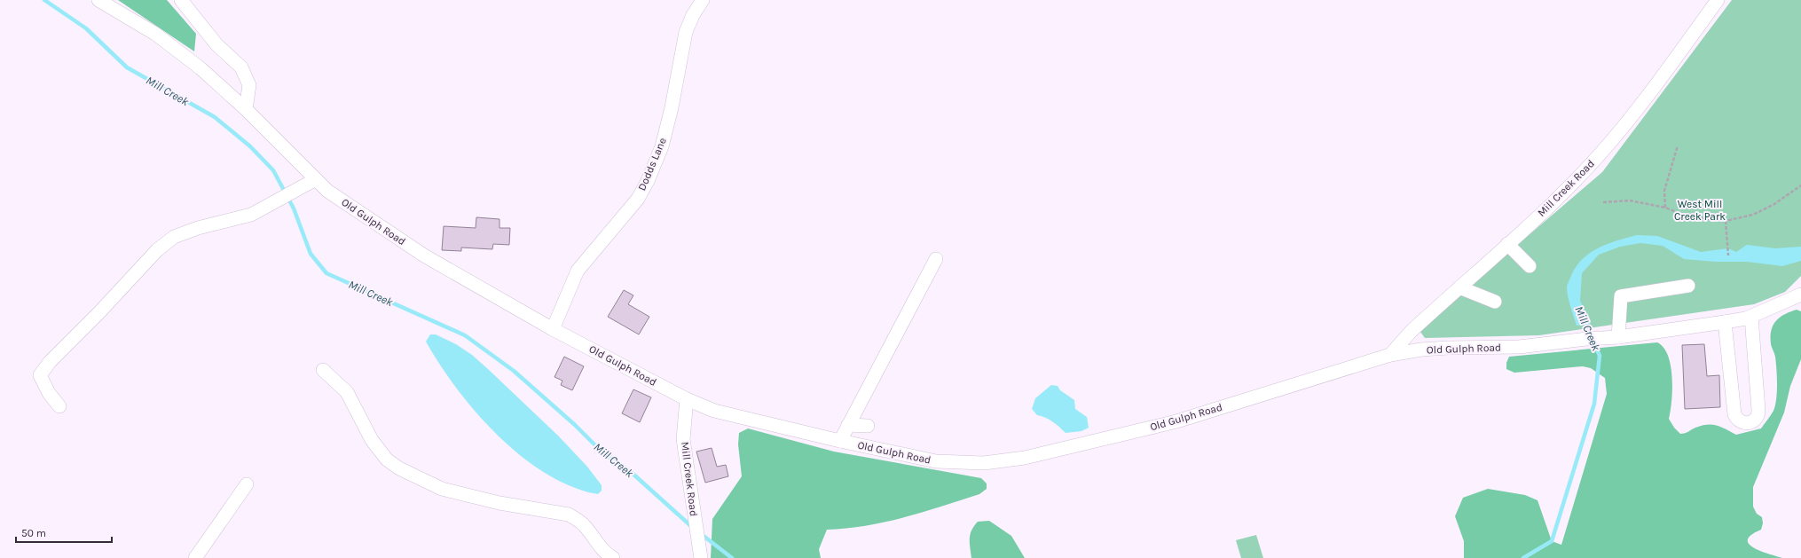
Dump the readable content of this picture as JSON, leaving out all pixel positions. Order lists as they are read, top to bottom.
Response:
{
  "streets": {
    "street": ["Dodds Lane", "Mill Creek Road", "Old Gulph Road"]
  },
  "crossings": [
    ["Dodds Lane", "Old Gulph Road"],
    ["Mill Creek Road", "Old Gulph Road"]
  ],
  "water": ["Mill Creek"],
  "parks": ["West Mill Creek Park"],
  "scale_bar": "50 m"
}
